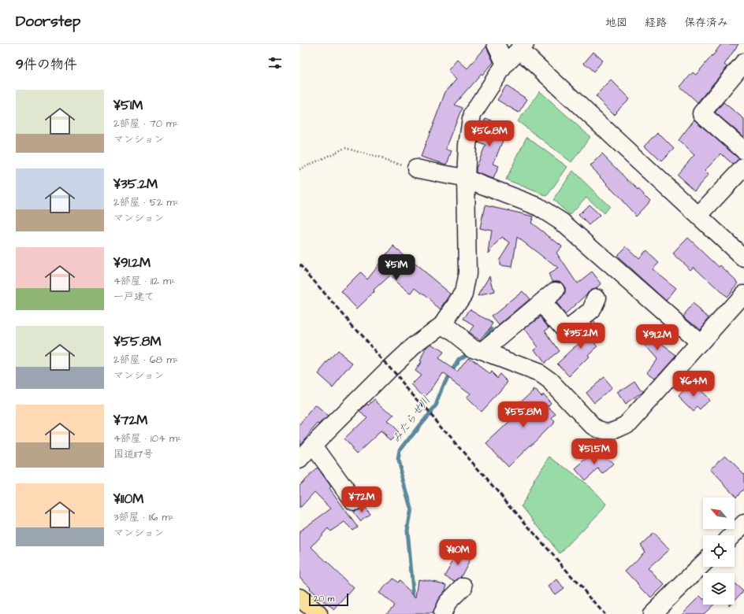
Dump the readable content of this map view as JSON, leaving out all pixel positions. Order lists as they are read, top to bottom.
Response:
{
  "water": ["みたらせ川"],
  "scale_bar": "20 m",
  "north": "top left",
  "page": {
    "header": "Doorstep",
    "nav": ["地図", "経路", "保存済み"],
    "heading": "9件の物件",
    "list": [
      {
        "name": "¥51M",
        "note": "2部屋 · 70 m² · マンション"
      },
      {
        "name": "¥35.2M",
        "note": "2部屋 · 52 m² · マンション"
      },
      {
        "name": "¥91.2M",
        "note": "4部屋 · 112 m² · 一戸建て"
      },
      {
        "name": "¥55.8M",
        "note": "2部屋 · 68 m² · マンション"
      },
      {
        "name": "¥72M",
        "note": "4部屋 · 104 m² · 国道117号"
      },
      {
        "name": "¥110M",
        "note": "3部屋 · 116 m² · マンション"
      }
    ],
    "price": [
      "¥56.8M",
      "¥51M",
      "¥35.2M",
      "¥91.2M",
      "¥64M",
      "¥55.8M",
      "¥51.5M",
      "¥72M",
      "¥110M"
    ],
    "scale": "20 m"
  }
}
